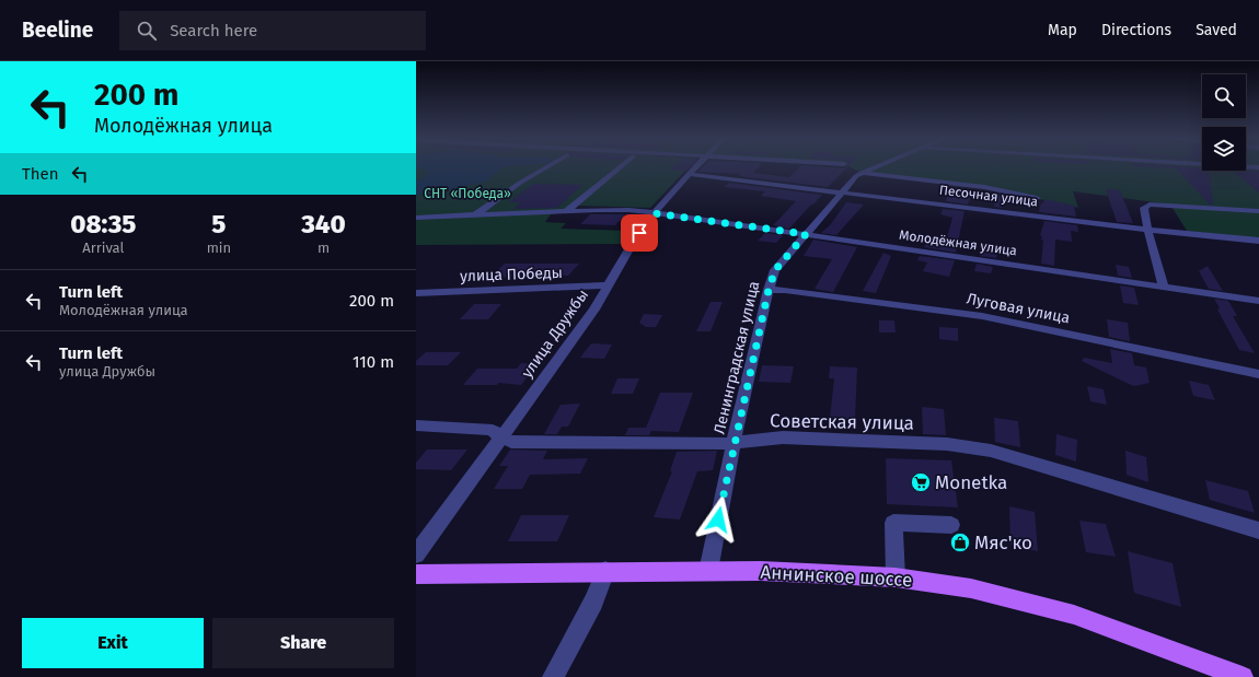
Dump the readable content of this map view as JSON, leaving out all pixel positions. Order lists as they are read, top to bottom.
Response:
{
  "streets": {
    "main road": ["Аннинское шоссе"],
    "street": [
      "Песочная улица",
      "Молодёжная улица",
      "улица Победы",
      "Луговая улица",
      "улица Дружбы",
      "Ленинградская улица",
      "Советская улица"
    ]
  },
  "crossings": [
    ["Песочная улица", "улица Дружбы"],
    ["Песочная улица", "Ленинградская улица"],
    ["Молодёжная улица", "улица Дружбы"],
    ["Молодёжная улица", "Ленинградская улица"],
    ["улица Победы", "улица Дружбы"],
    ["Луговая улица", "Ленинградская улица"],
    ["улица Дружбы", "Советская улица"],
    ["Ленинградская улица", "Советская улица"],
    ["Ленинградская улица", "Аннинское шоссе"]
  ],
  "parks": ["СНТ «Победа»"],
  "places": {
    "supermarket": ["Monetka"],
    "shop": ["Мяс'ко"]
  },
  "page": {
    "header": "Beeline",
    "search": "Search here",
    "nav": ["Map", "Directions", "Saved"],
    "turn": ["200 m", "Молодёжная улица"],
    "then": "Then",
    "eta": [
      "08:35",
      "Arrival",
      "5",
      "min",
      "340",
      "m"
    ],
    "list": [
      {
        "name": "Turn left",
        "note": "Молодёжная улица",
        "value": "200 m"
      },
      {
        "name": "Turn left",
        "note": "улица Дружбы",
        "value": "110 m"
      }
    ],
    "buttons": ["Exit", "Share"]
  }
}
